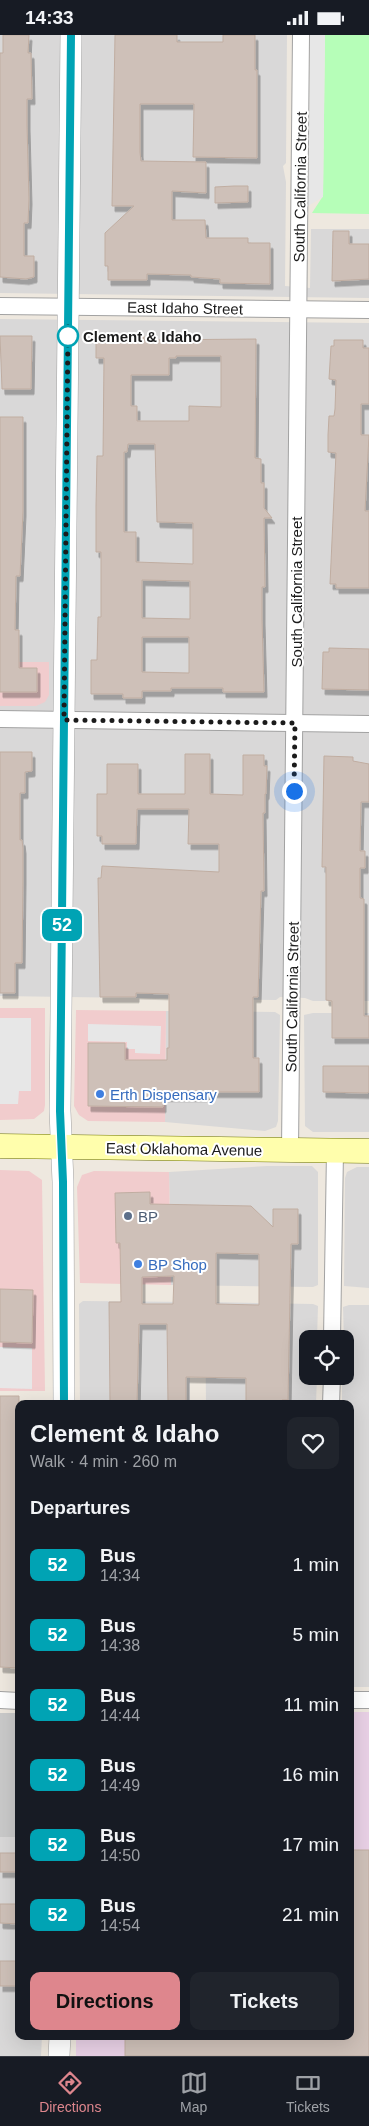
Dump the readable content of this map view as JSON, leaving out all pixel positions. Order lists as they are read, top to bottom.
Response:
{
  "streets": {
    "main road": ["East Oklahoma Avenue"],
    "street": ["South California Street", "East Idaho Street"]
  },
  "crossings": [
    ["South California Street", "East Idaho Street"],
    ["South California Street", "East Oklahoma Avenue"]
  ],
  "places": [
    "Clement & Idaho",
    "Erth Dispensary",
    "BP",
    "BP Shop"
  ],
  "lines": ["bus line 52"],
  "page": {
    "status": "14:33",
    "on_map": "52",
    "heading": [
      ["Clement & Idaho", "Walk · 4 min · 260 m"],
      "Departures"
    ],
    "list": [
      {
        "mark": "52",
        "name": "Bus",
        "note": "14:34",
        "value": "1 min"
      },
      {
        "mark": "52",
        "name": "Bus",
        "note": "14:38",
        "value": "5 min"
      },
      {
        "mark": "52",
        "name": "Bus",
        "note": "14:44",
        "value": "11 min"
      },
      {
        "mark": "52",
        "name": "Bus",
        "note": "14:49",
        "value": "16 min"
      },
      {
        "mark": "52",
        "name": "Bus",
        "note": "14:50",
        "value": "17 min"
      },
      {
        "mark": "52",
        "name": "Bus",
        "note": "14:54",
        "value": "21 min"
      }
    ],
    "buttons": ["Directions", "Tickets"],
    "tabs": ["Directions", "Map", "Tickets"]
  }
}
